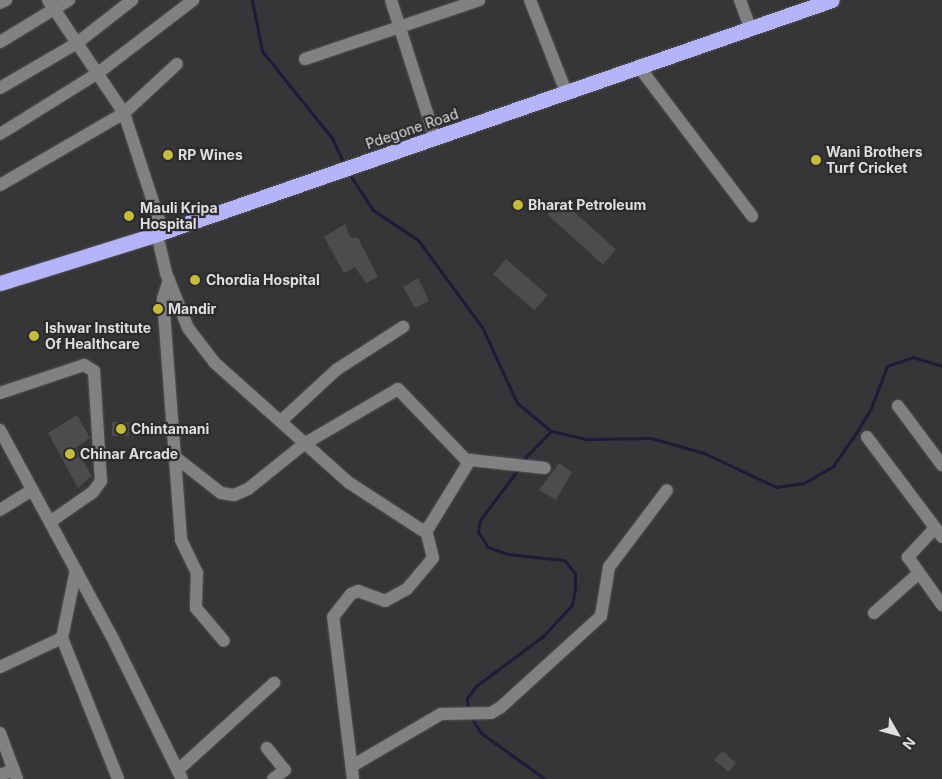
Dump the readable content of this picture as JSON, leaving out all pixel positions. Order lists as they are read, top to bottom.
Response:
{
  "streets": {
    "highway": ["Pdegone Road"]
  },
  "places": [
    "RP Wines",
    "Wani Brothers Turf Cricket",
    "Bharat Petroleum",
    "Mauli Kripa Hospital",
    "Chordia Hospital",
    "Mandir",
    "Ishwar Institute Of Healthcare",
    "Chintamani",
    "Chinar Arcade"
  ],
  "north": "bottom right"
}
